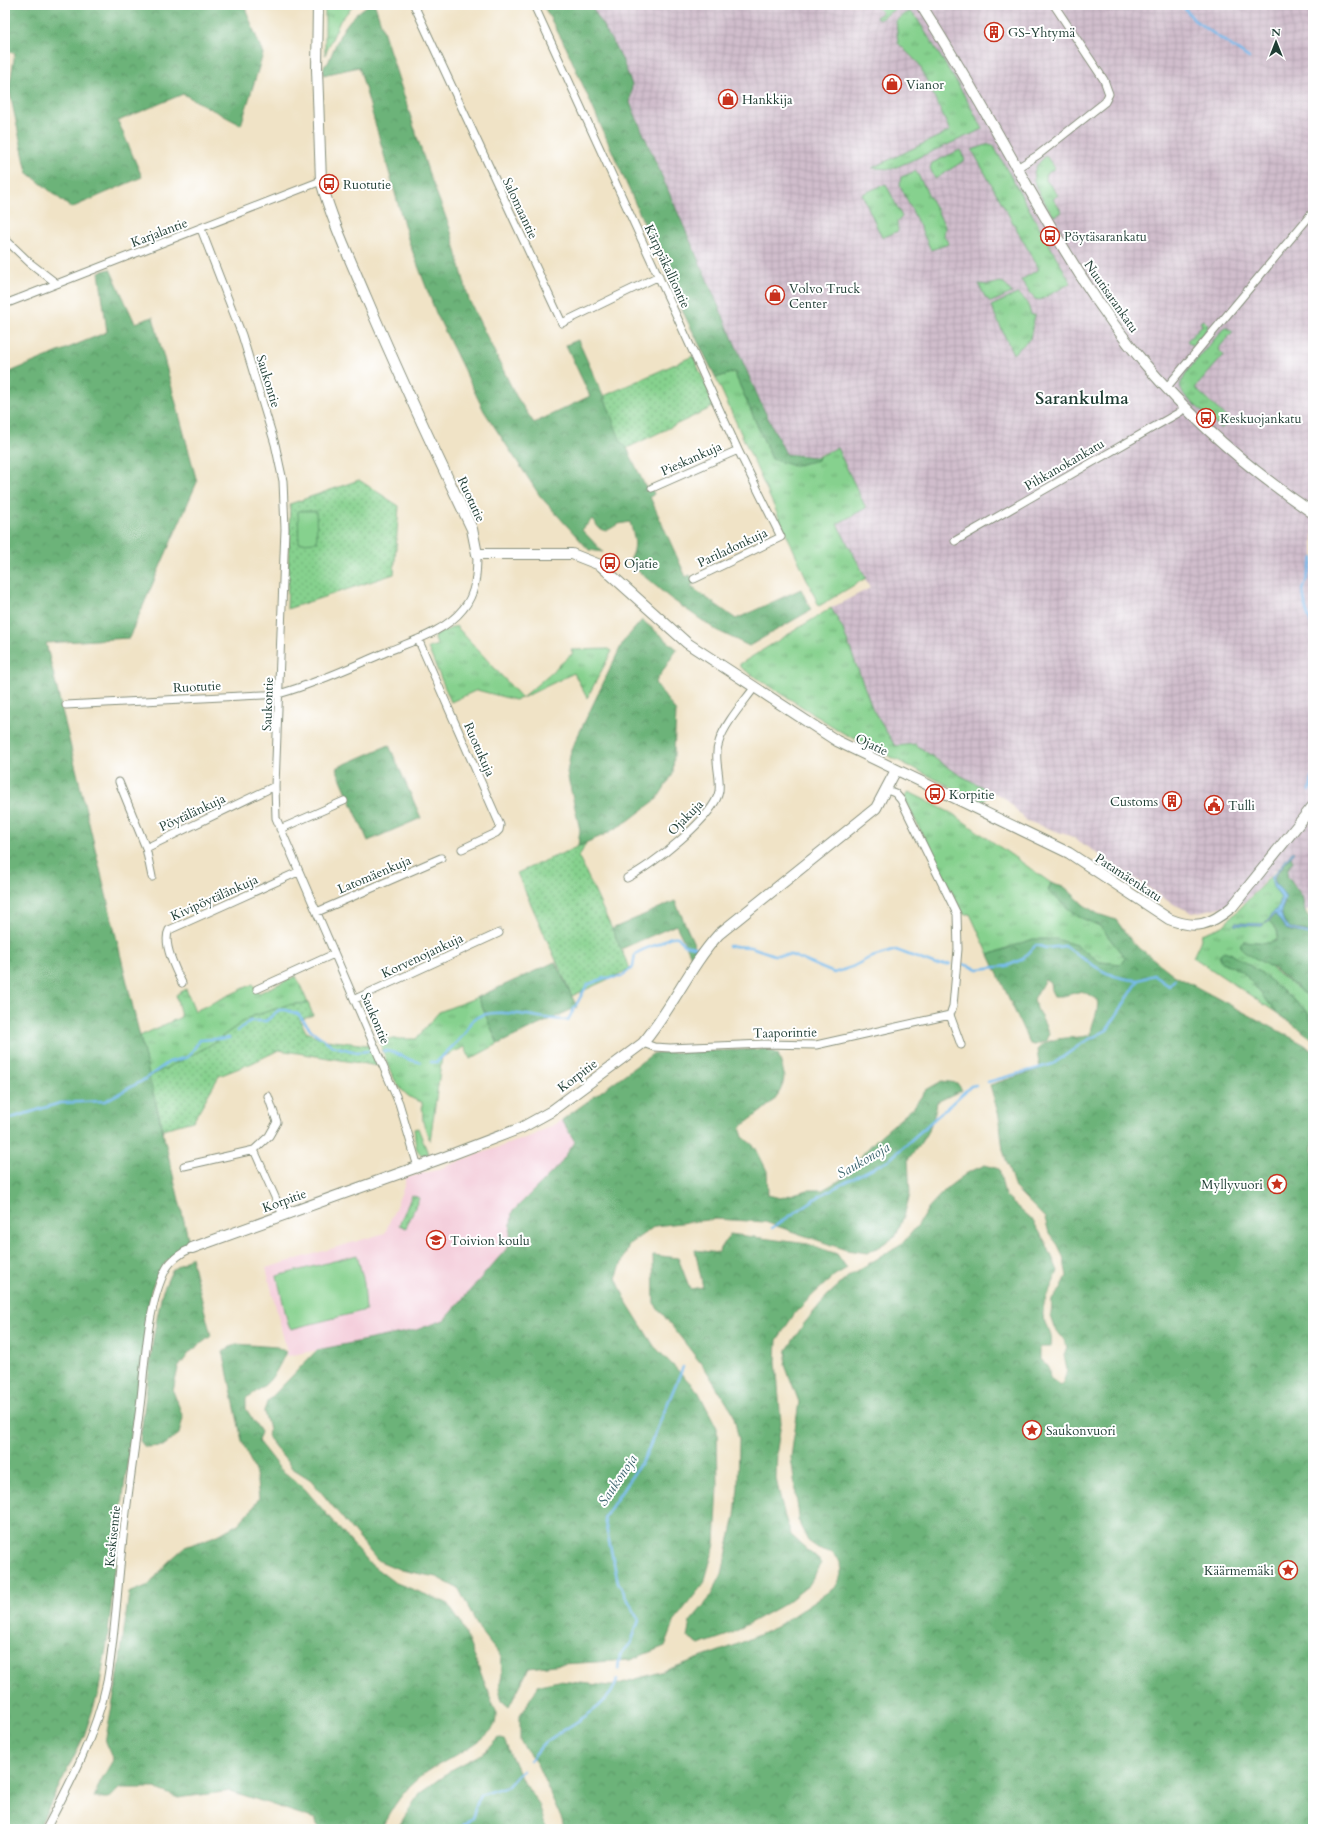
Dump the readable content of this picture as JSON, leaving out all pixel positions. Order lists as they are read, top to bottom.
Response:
{
  "streets": {
    "street": [
      "Salomaantie",
      "Karjalantie",
      "Kärppäkalliontie",
      "Nuutisarankatu",
      "Saukontie",
      "Pieskankuja",
      "Pihkanokankatu",
      "Ruotutie",
      "Pariladonkuja",
      "Ojatie",
      "Ruotukuja",
      "Pöytälänkuja",
      "Ojakuja",
      "Latomäenkuja",
      "Patamäenkatu",
      "Kivipöytälänkuja",
      "Korvenojankuja",
      "Taaporintie",
      "Korpitie",
      "Keskisentie"
    ]
  },
  "crossings": [
    ["Salomaantie", "Kärppäkalliontie"],
    ["Karjalantie", "Saukontie"],
    ["Karjalantie", "Ruotutie"],
    ["Kärppäkalliontie", "Pieskankuja"],
    ["Kärppäkalliontie", "Pariladonkuja"],
    ["Nuutisarankatu", "Pihkanokankatu"],
    ["Saukontie", "Ruotutie"],
    ["Saukontie", "Pöytälänkuja"],
    ["Saukontie", "Latomäenkuja"],
    ["Saukontie", "Kivipöytälänkuja"],
    ["Saukontie", "Korvenojankuja"],
    ["Saukontie", "Korpitie"],
    ["Ruotutie", "Ojatie"],
    ["Ruotutie", "Ruotukuja"],
    ["Ojatie", "Ojakuja"],
    ["Ojatie", "Patamäenkatu"],
    ["Ojatie", "Korpitie"],
    ["Taaporintie", "Korpitie"],
    ["Korpitie", "Keskisentie"]
  ],
  "districts": ["Sarankulma"],
  "water": ["Saukonoja"],
  "places": {
    "building": ["GS-Yhtymä", "Customs"],
    "shop": ["Vianor", "Hankkija", "Volvo Truck Center"],
    "bus stop": [
      "Ruotutie",
      "Pöytäsarankatu",
      "Keskuojankatu",
      "Ojatie",
      "Korpitie"
    ],
    "public building": ["Tulli"],
    "place": ["Myllyvuori", "Saukonvuori", "Käärmemäki"],
    "school or university": ["Toivion koulu"]
  },
  "north": "top"
}
